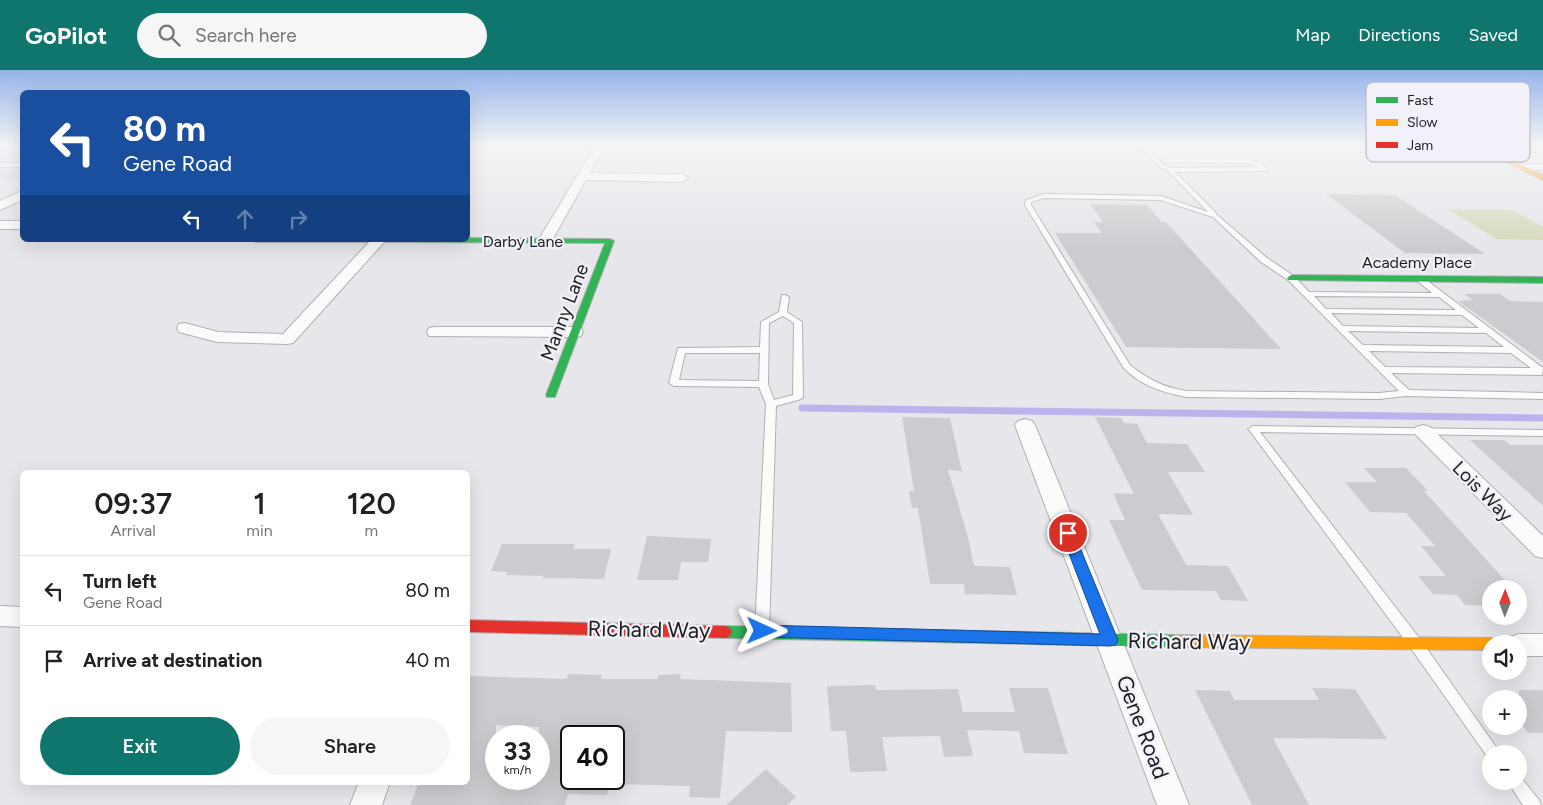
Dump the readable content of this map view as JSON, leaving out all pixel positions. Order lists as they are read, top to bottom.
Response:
{
  "streets": {
    "street": [
      "Darby Lane",
      "Academy Place",
      "Manny Lane",
      "Lois Way",
      "Richard Way",
      "Gene Road"
    ]
  },
  "crossings": [
    ["Darby Lane", "Manny Lane"],
    ["Richard Way", "Gene Road"]
  ],
  "legend": ["Fast", "Slow", "Jam"],
  "north": "top",
  "page": {
    "header": "GoPilot",
    "search": "Search here",
    "nav": ["Map", "Directions", "Saved"],
    "turn": ["80 m", "Gene Road"],
    "eta": [
      "09:37",
      "Arrival",
      "1",
      "min",
      "120",
      "m"
    ],
    "list": [
      {
        "name": "Turn left",
        "note": "Gene Road",
        "value": "80 m"
      },
      {
        "name": "Arrive at destination",
        "value": "40 m"
      }
    ],
    "map_buttons": ["+", "−"],
    "buttons": ["Exit", "Share"],
    "speed": "33 km/h",
    "limit": "40"
  }
}
